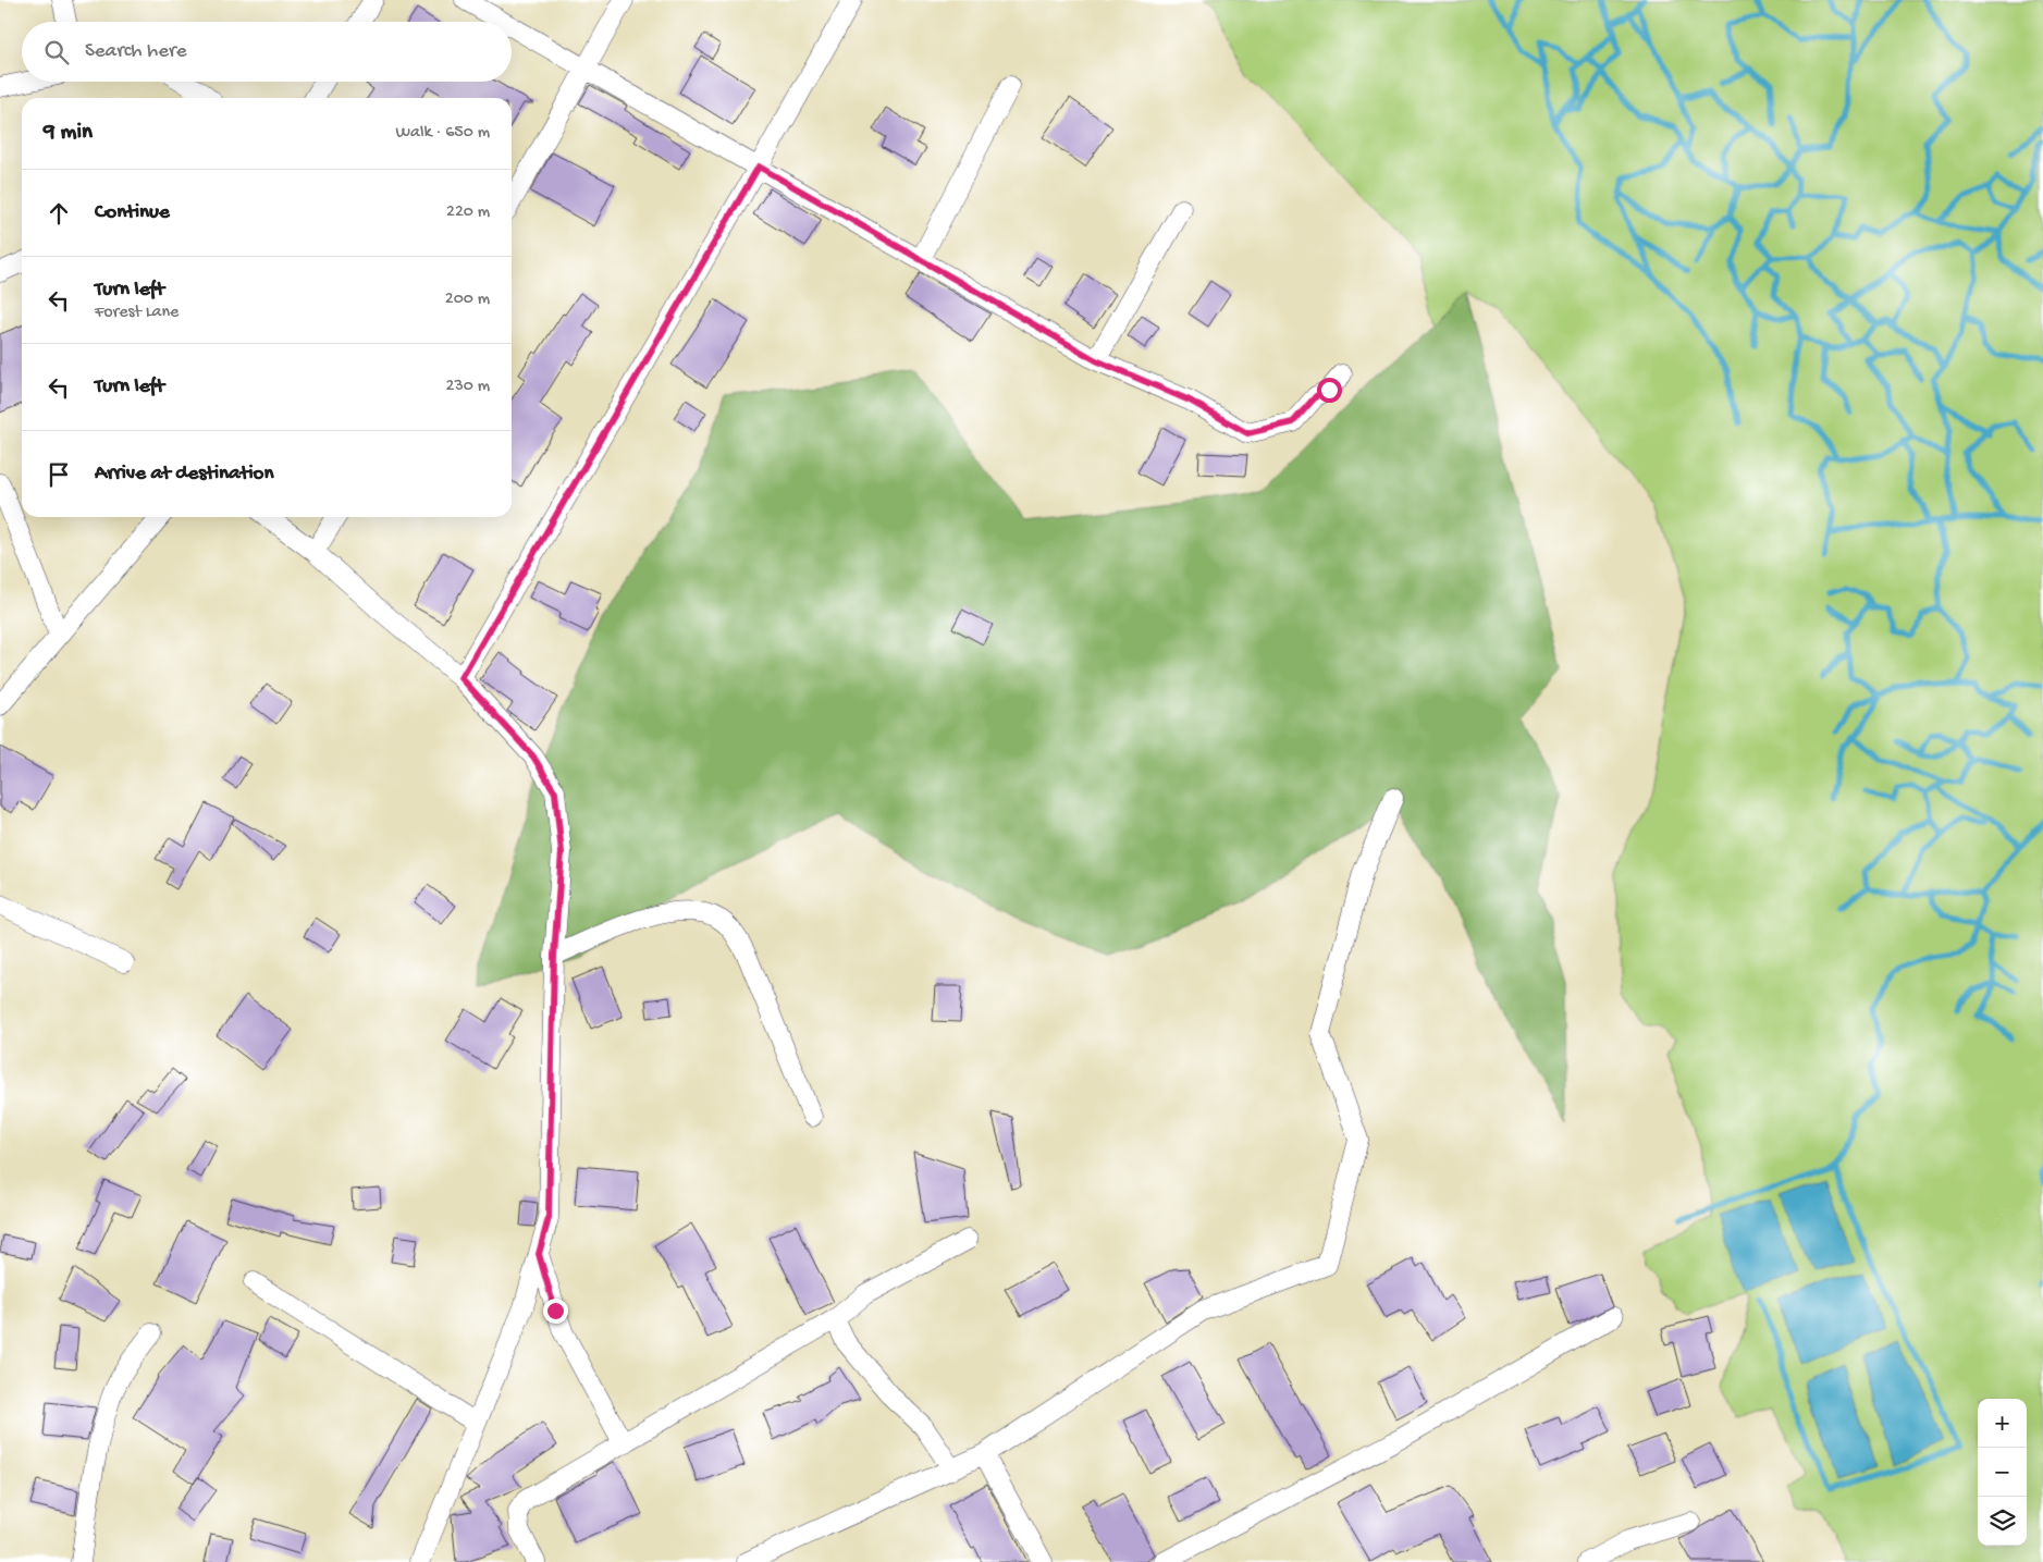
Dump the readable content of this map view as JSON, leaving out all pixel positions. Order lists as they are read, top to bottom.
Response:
{
  "page": {
    "search": "Search here",
    "heading": ["9 min", "Walk · 650 m"],
    "list": [
      ["Continue", "220 m"],
      ["Turn left", "Forest Lane", "200 m"],
      ["Turn left", "230 m"],
      "Arrive at destination"
    ],
    "map_buttons": ["+", "−"]
  }
}
